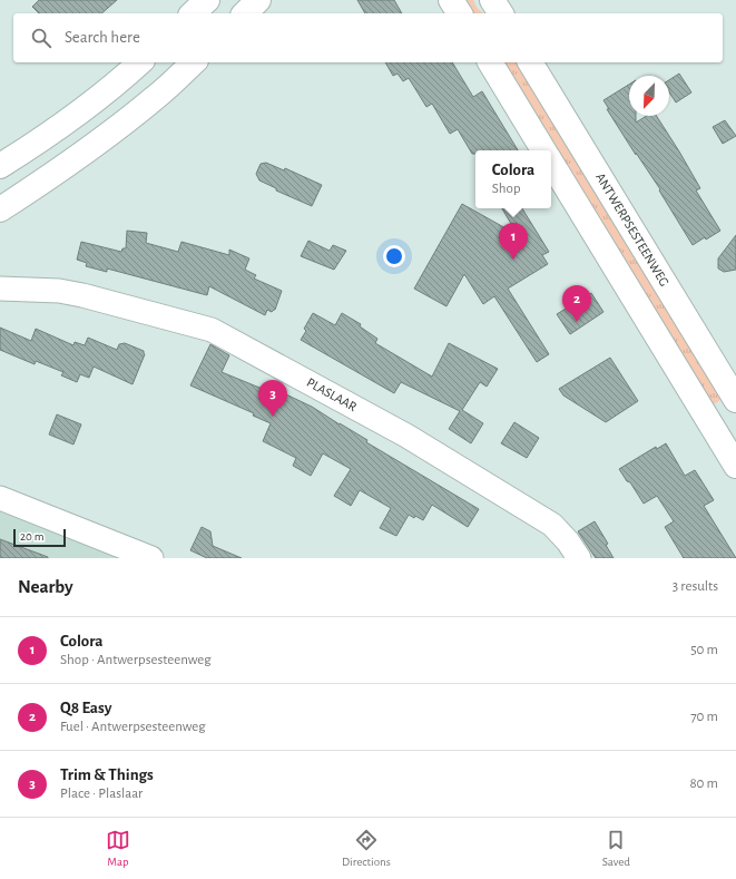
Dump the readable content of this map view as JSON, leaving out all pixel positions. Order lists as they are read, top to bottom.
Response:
{
  "streets": {
    "main road": ["ANTWERPSESTEENWEG"],
    "street": ["PLASLAAR"]
  },
  "scale_bar": "20 m",
  "north": "bottom left",
  "page": {
    "search": "Search here",
    "popup": ["Colora", "Shop"],
    "pins": ["1", "2", "3"],
    "scale": "20 m",
    "heading": ["Nearby", "3 results"],
    "list": [
      {
        "mark": "1",
        "name": "Colora",
        "note": "Shop · Antwerpsesteenweg",
        "value": "50 m"
      },
      {
        "mark": "2",
        "name": "Q8 Easy",
        "note": "Fuel · Antwerpsesteenweg",
        "value": "70 m"
      },
      {
        "mark": "3",
        "name": "Trim & Things",
        "note": "Place · Plaslaar",
        "value": "80 m"
      }
    ],
    "nav": ["Map", "Directions", "Saved"]
  }
}
